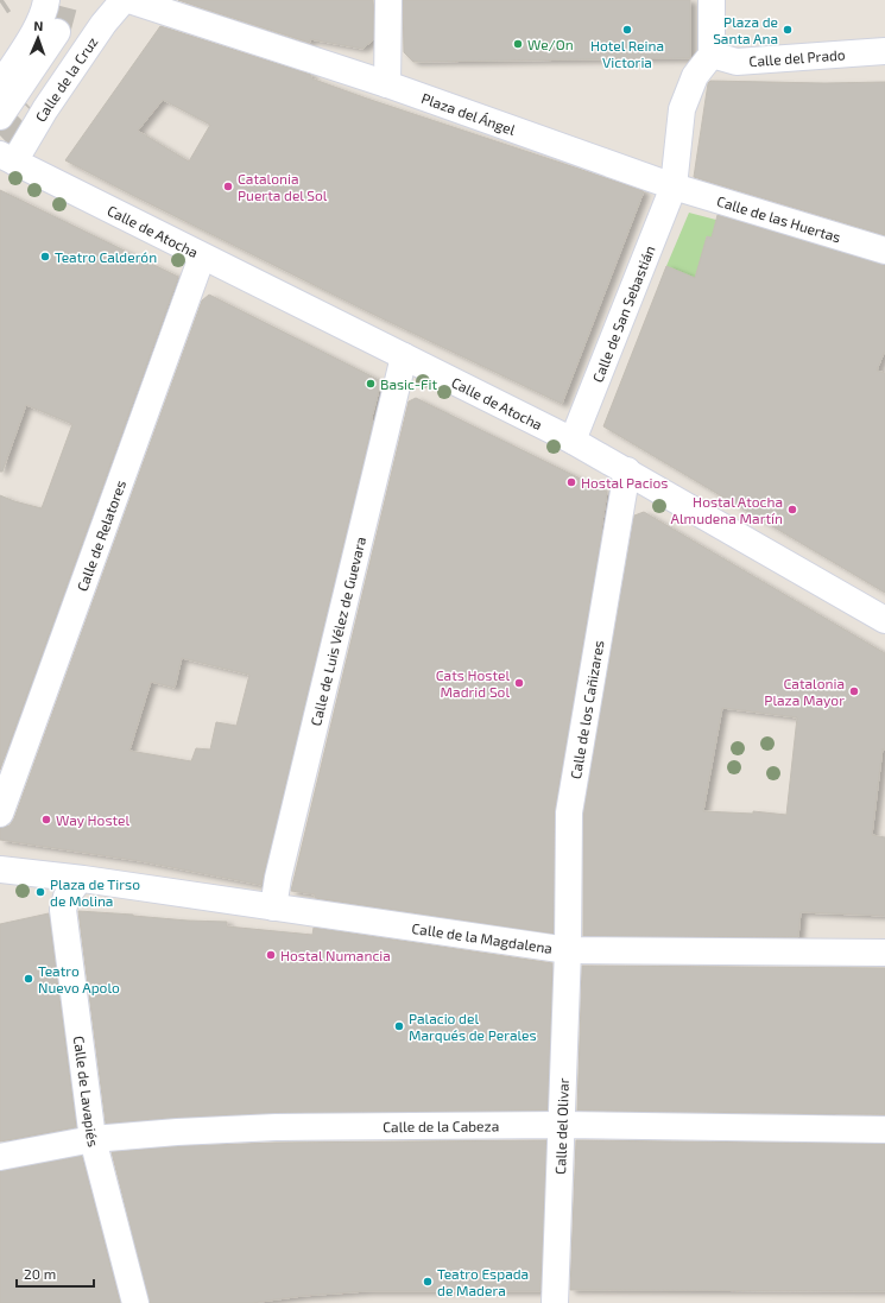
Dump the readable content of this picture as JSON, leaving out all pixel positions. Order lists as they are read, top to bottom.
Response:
{
  "streets": {
    "street": [
      "Calle del Prado",
      "Calle de la Cruz",
      "Plaza del Ángel",
      "Calle de las Huertas",
      "Calle de Atocha",
      "Calle de San Sebastián",
      "Calle de Relatores",
      "Calle de Luis Vélez de Guevara",
      "Calle de los Cañizares",
      "Calle de la Magdalena",
      "Calle de Lavapiés",
      "Calle de la Cabeza",
      "Calle del Olivar"
    ]
  },
  "crossings": [
    ["Calle de la Cruz", "Calle de Atocha"],
    ["Plaza del Ángel", "Calle de las Huertas"],
    ["Plaza del Ángel", "Calle de San Sebastián"],
    ["Calle de las Huertas", "Calle de San Sebastián"],
    ["Calle de Atocha", "Calle de San Sebastián"],
    ["Calle de Atocha", "Calle de Relatores"],
    ["Calle de Atocha", "Calle de Luis Vélez de Guevara"],
    ["Calle de Atocha", "Calle de los Cañizares"],
    ["Calle de Luis Vélez de Guevara", "Calle de la Magdalena"],
    ["Calle de los Cañizares", "Calle de la Magdalena"],
    ["Calle de los Cañizares", "Calle del Olivar"],
    ["Calle de la Magdalena", "Calle de Lavapiés"],
    ["Calle de la Magdalena", "Calle del Olivar"],
    ["Calle de Lavapiés", "Calle de la Cabeza"],
    ["Calle de la Cabeza", "Calle del Olivar"]
  ],
  "places": [
    "Hotel Reina Victoria",
    "Plaza de Santa Ana",
    "We/On",
    "Catalonia Puerta del Sol",
    "Teatro Calderón",
    "Basic-Fit",
    "Hostal Pacios",
    "Hostal Atocha Almudena Martín",
    "Cats Hostel Madrid Sol",
    "Catalonia Plaza Mayor",
    "Way Hostel",
    "Plaza de Tirso de Molina",
    "Hostal Numancia",
    "Teatro Nuevo Apolo",
    "Palacio del Marqués de Perales",
    "Teatro Espada de Madera"
  ],
  "scale_bar": "20 m",
  "north": "top"
}
